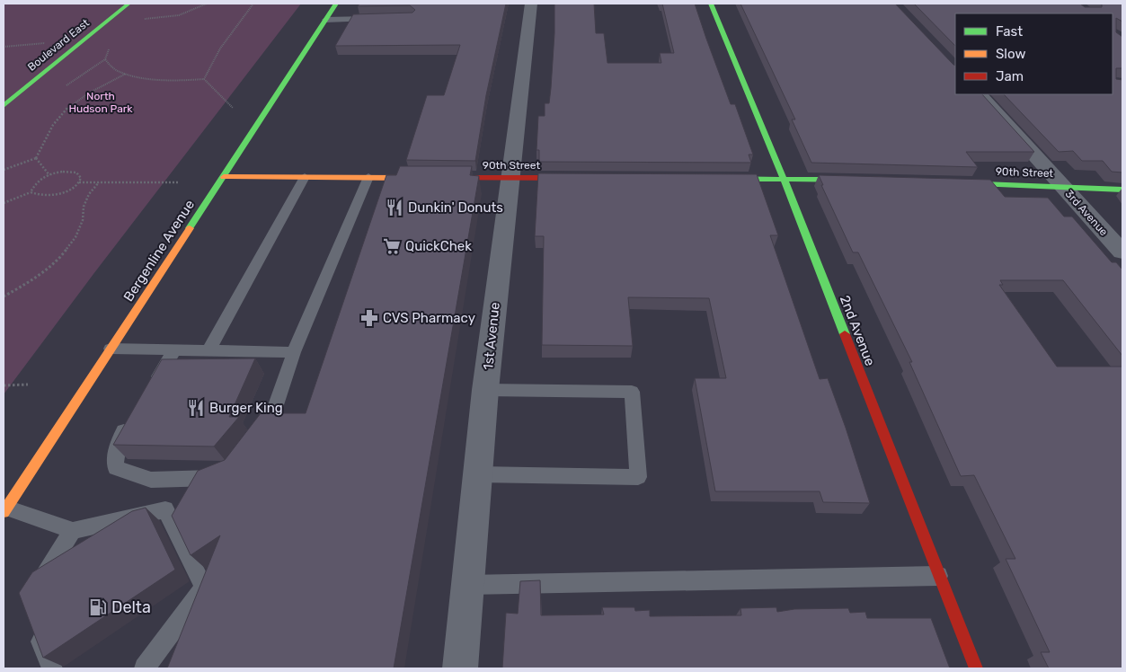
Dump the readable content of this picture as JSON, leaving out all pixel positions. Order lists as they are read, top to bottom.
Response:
{
  "streets": {
    "street": [
      "Boulevard East",
      "90th Street",
      "3rd Avenue",
      "Bergenline Avenue",
      "2nd Avenue",
      "1st Avenue"
    ]
  },
  "crossings": [
    ["90th Street", "3rd Avenue"],
    ["90th Street", "Bergenline Avenue"],
    ["90th Street", "1st Avenue"]
  ],
  "parks": ["North Hudson Park"],
  "places": {
    "restaurant": ["Dunkin' Donuts", "Burger King"],
    "supermarket": ["QuickChek"],
    "pharmacy": ["CVS Pharmacy"],
    "fuel station": ["Delta"]
  },
  "legend": ["Fast", "Slow", "Jam"]
}
